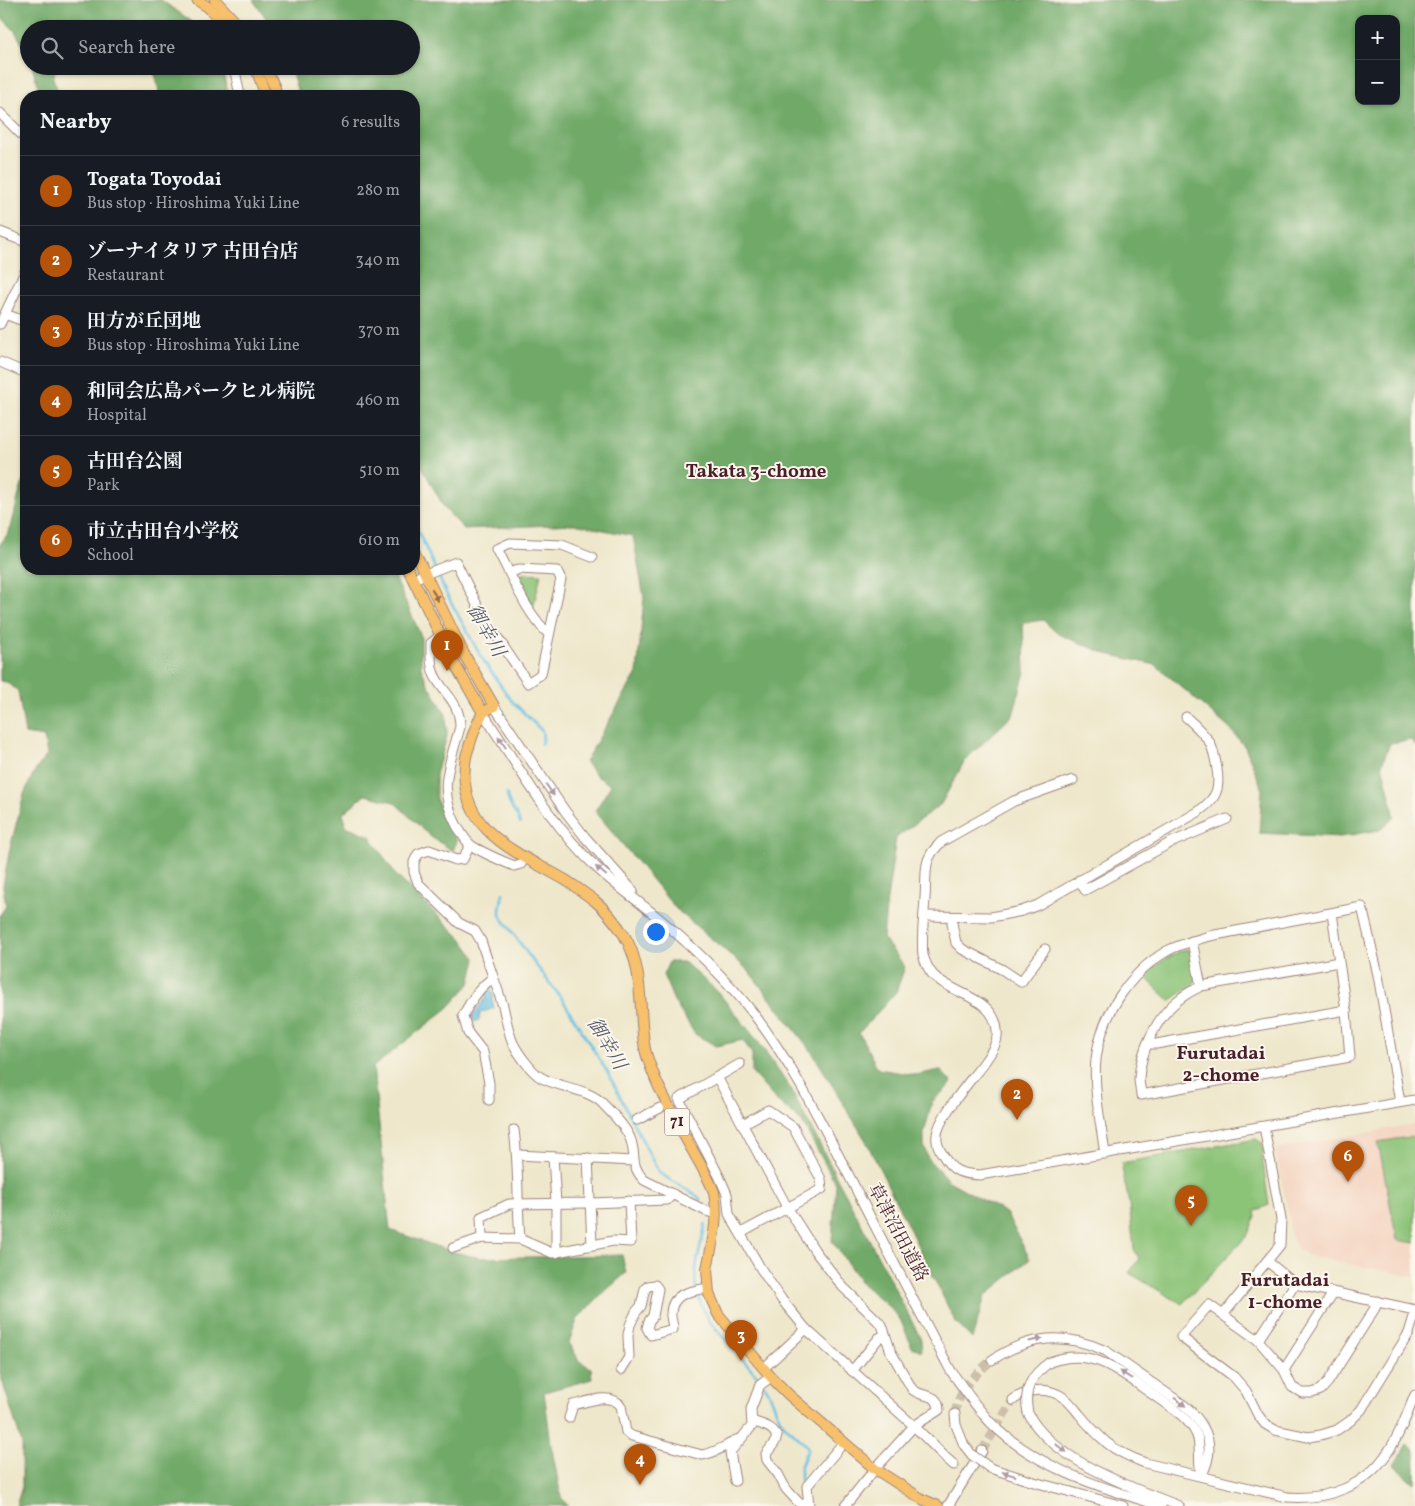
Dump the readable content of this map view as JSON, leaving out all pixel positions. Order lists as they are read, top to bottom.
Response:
{
  "streets": {
    "main road": ["71"],
    "street": ["草津沼田道路"]
  },
  "districts": ["Takata 3-chome", "Furutadai 2-chome", "Furutadai 1-chome"],
  "water": ["御幸川"],
  "page": {
    "map_buttons": ["+", "−"],
    "search": "Search here",
    "heading": ["Nearby", "6 results"],
    "list": [
      {
        "mark": "1",
        "name": "Togata Toyodai",
        "note": "Bus stop · Hiroshima Yuki Line",
        "value": "280 m"
      },
      {
        "mark": "2",
        "name": "ゾーナイタリア 古田台店",
        "note": "Restaurant",
        "value": "340 m"
      },
      {
        "mark": "3",
        "name": "田方が丘団地",
        "note": "Bus stop · Hiroshima Yuki Line",
        "value": "370 m"
      },
      {
        "mark": "4",
        "name": "和同会広島パークヒル病院",
        "note": "Hospital",
        "value": "460 m"
      },
      {
        "mark": "5",
        "name": "古田台公園",
        "note": "Park",
        "value": "510 m"
      },
      {
        "mark": "6",
        "name": "市立古田台小学校",
        "note": "School",
        "value": "610 m"
      }
    ],
    "pins": [
      "1",
      "2",
      "6",
      "5",
      "3",
      "4"
    ]
  }
}
